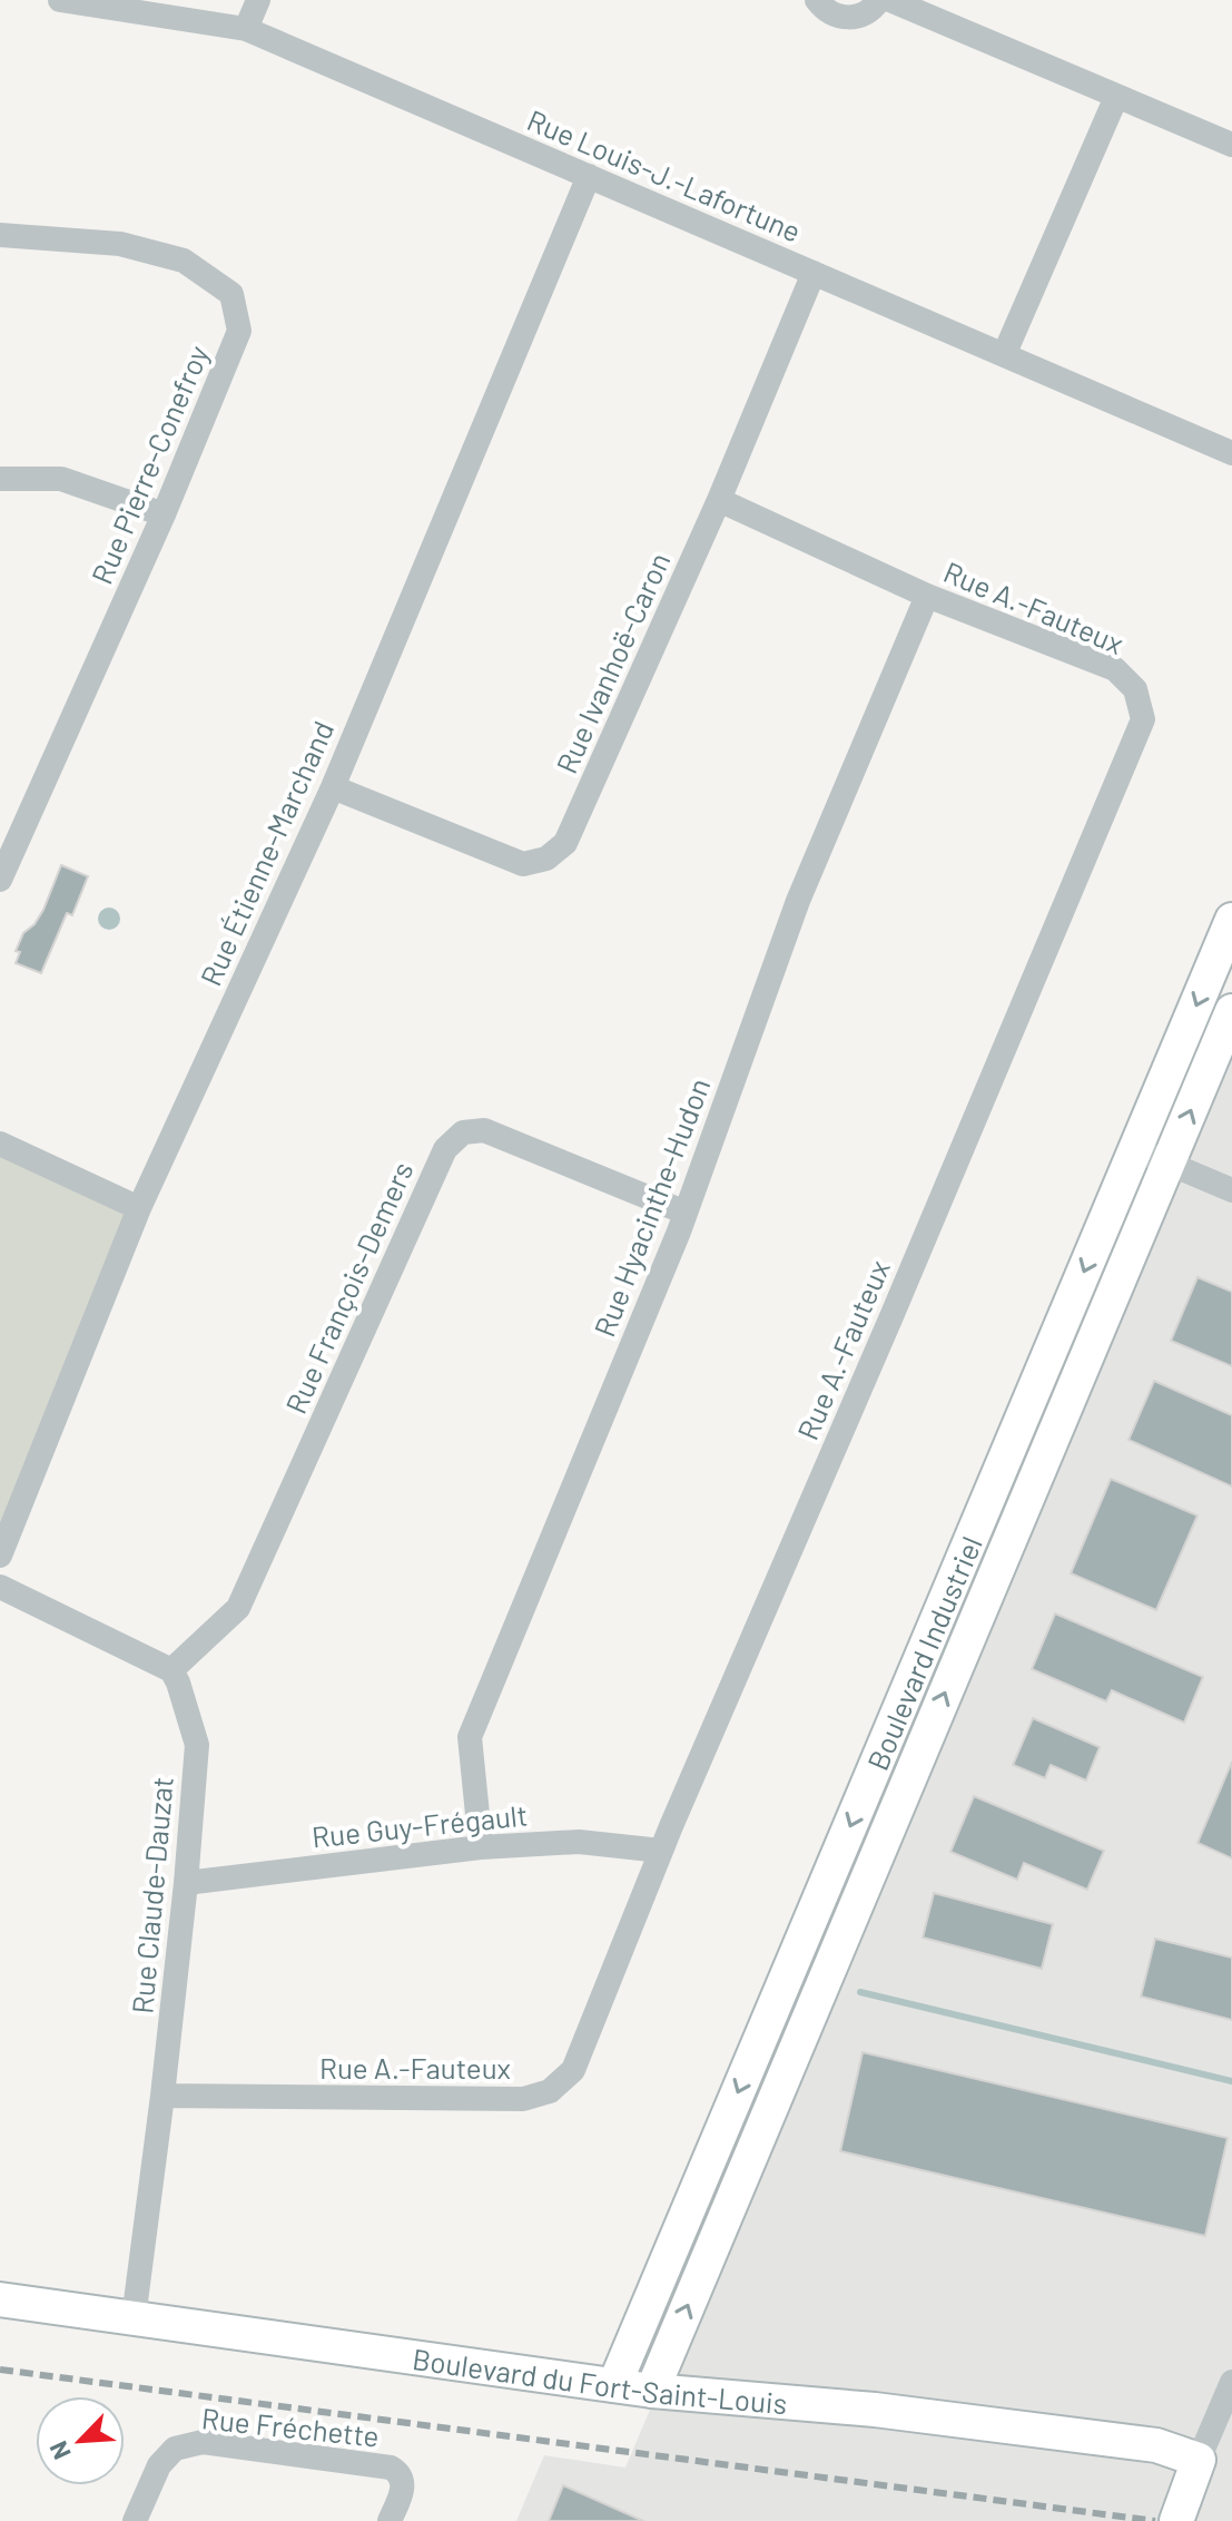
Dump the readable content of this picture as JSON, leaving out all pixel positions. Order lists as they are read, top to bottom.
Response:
{
  "streets": {
    "street": [
      "Rue Louis-J.-Lafortune",
      "Rue Pierre-Conefroy",
      "Rue A.-Fauteux",
      "Rue Ivanhoë-Caron",
      "Rue Étienne-Marchand",
      "Rue Hyacinthe-Hudon",
      "Rue François-Demers",
      "Boulevard Industriel",
      "Rue Guy-Frégault",
      "Rue Claude-Dauzat",
      "Boulevard du Fort-Saint-Louis",
      "Rue Fréchette"
    ]
  },
  "crossings": [
    ["Rue Louis-J.-Lafortune", "Rue Ivanhoë-Caron"],
    ["Rue Louis-J.-Lafortune", "Rue Étienne-Marchand"],
    ["Rue A.-Fauteux", "Rue Ivanhoë-Caron"],
    ["Rue A.-Fauteux", "Rue Hyacinthe-Hudon"],
    ["Rue A.-Fauteux", "Rue Guy-Frégault"],
    ["Rue A.-Fauteux", "Rue Claude-Dauzat"],
    ["Rue Ivanhoë-Caron", "Rue Étienne-Marchand"],
    ["Rue Hyacinthe-Hudon", "Rue François-Demers"],
    ["Rue Hyacinthe-Hudon", "Rue Guy-Frégault"],
    ["Rue François-Demers", "Rue Claude-Dauzat"],
    ["Boulevard Industriel", "Boulevard du Fort-Saint-Louis"],
    ["Rue Guy-Frégault", "Rue Claude-Dauzat"],
    ["Rue Claude-Dauzat", "Boulevard du Fort-Saint-Louis"]
  ],
  "north": "bottom left"
}
